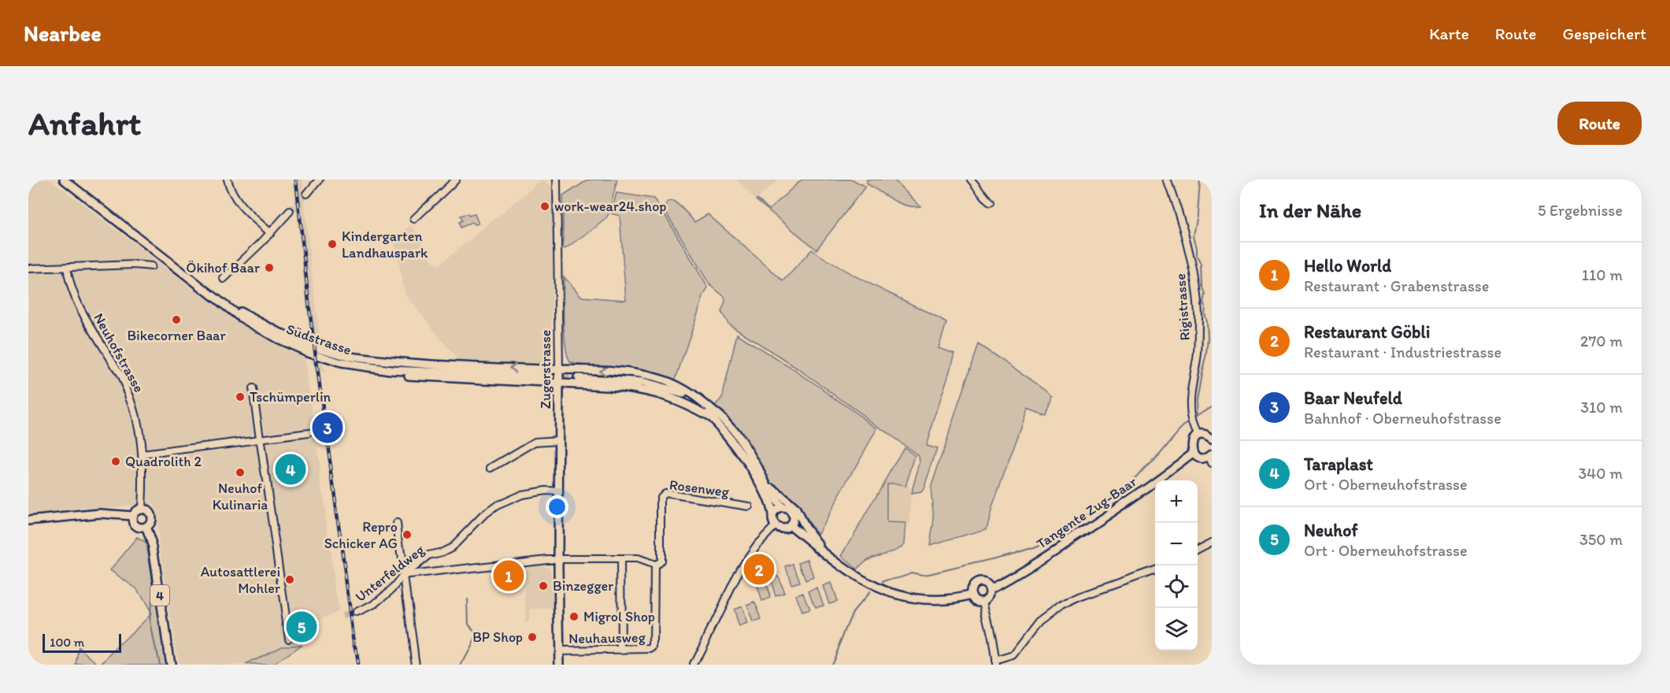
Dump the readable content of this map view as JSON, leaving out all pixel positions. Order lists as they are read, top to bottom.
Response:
{
  "streets": {
    "main road": [
      "Südstrasse",
      "Zugerstrasse",
      "Tangente Zug-Baar",
      "4"
    ],
    "street": [
      "Rigistrasse",
      "Neuhofstrasse",
      "Rosenweg",
      "Unterfeldweg",
      "Neuhausweg"
    ]
  },
  "crossings": [
    ["Neuhofstrasse", "4"],
    ["Zugerstrasse", "Unterfeldweg"],
    ["Zugerstrasse", "Neuhausweg"],
    ["Rosenweg", "Neuhausweg"]
  ],
  "places": [
    "work-wear24.shop",
    "Kindergarten Landhauspark",
    "Ökihof Baar",
    "Bikecorner Baar",
    "Tschümperlin",
    "Quadrolith 2",
    "Neuhof Kulinaria",
    "Repro Schicker AG",
    "Autosattlerei Mohler",
    "Binzegger",
    "Migrol Shop",
    "BP Shop"
  ],
  "scale_bar": "100 m",
  "page": {
    "header": "Nearbee",
    "nav": ["Karte", "Route", "Gespeichert"],
    "buttons": "Route",
    "title": "Anfahrt",
    "heading": ["In der Nähe", "5 Ergebnisse"],
    "list": [
      {
        "mark": "1",
        "name": "Hello World",
        "note": "Restaurant · Grabenstrasse",
        "value": "110 m"
      },
      {
        "mark": "2",
        "name": "Restaurant Göbli",
        "note": "Restaurant · Industriestrasse",
        "value": "270 m"
      },
      {
        "mark": "3",
        "name": "Baar Neufeld",
        "note": "Bahnhof · Oberneuhofstrasse",
        "value": "310 m"
      },
      {
        "mark": "4",
        "name": "Taraplast",
        "note": "Ort · Oberneuhofstrasse",
        "value": "340 m"
      },
      {
        "mark": "5",
        "name": "Neuhof",
        "note": "Ort · Oberneuhofstrasse",
        "value": "350 m"
      }
    ],
    "pins": [
      "3",
      "4",
      "2",
      "1",
      "5"
    ],
    "map_buttons": ["+", "−"],
    "scale": "100 m"
  }
}
